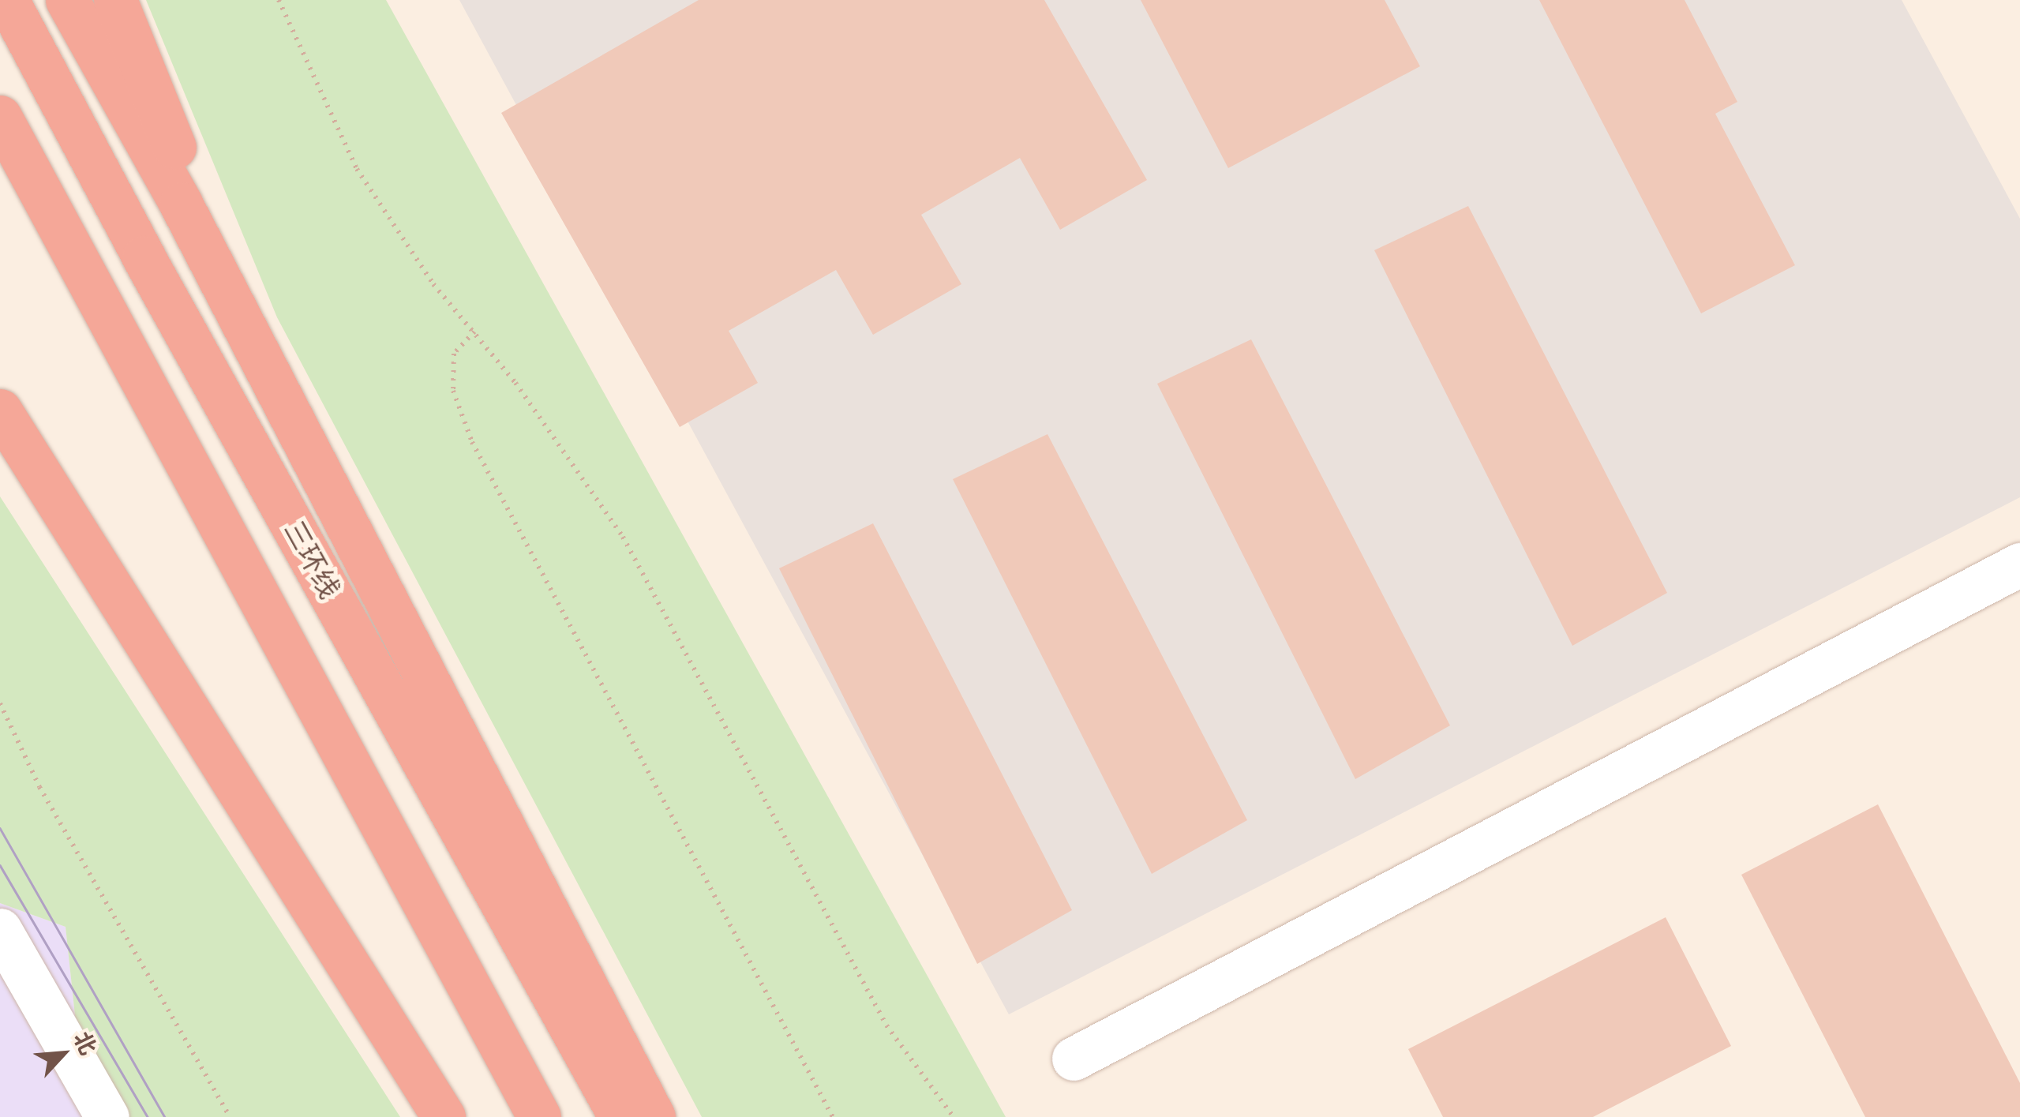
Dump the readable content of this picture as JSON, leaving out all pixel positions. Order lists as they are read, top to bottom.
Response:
{
  "streets": {
    "highway": ["三环线"]
  },
  "north": "top right"
}
